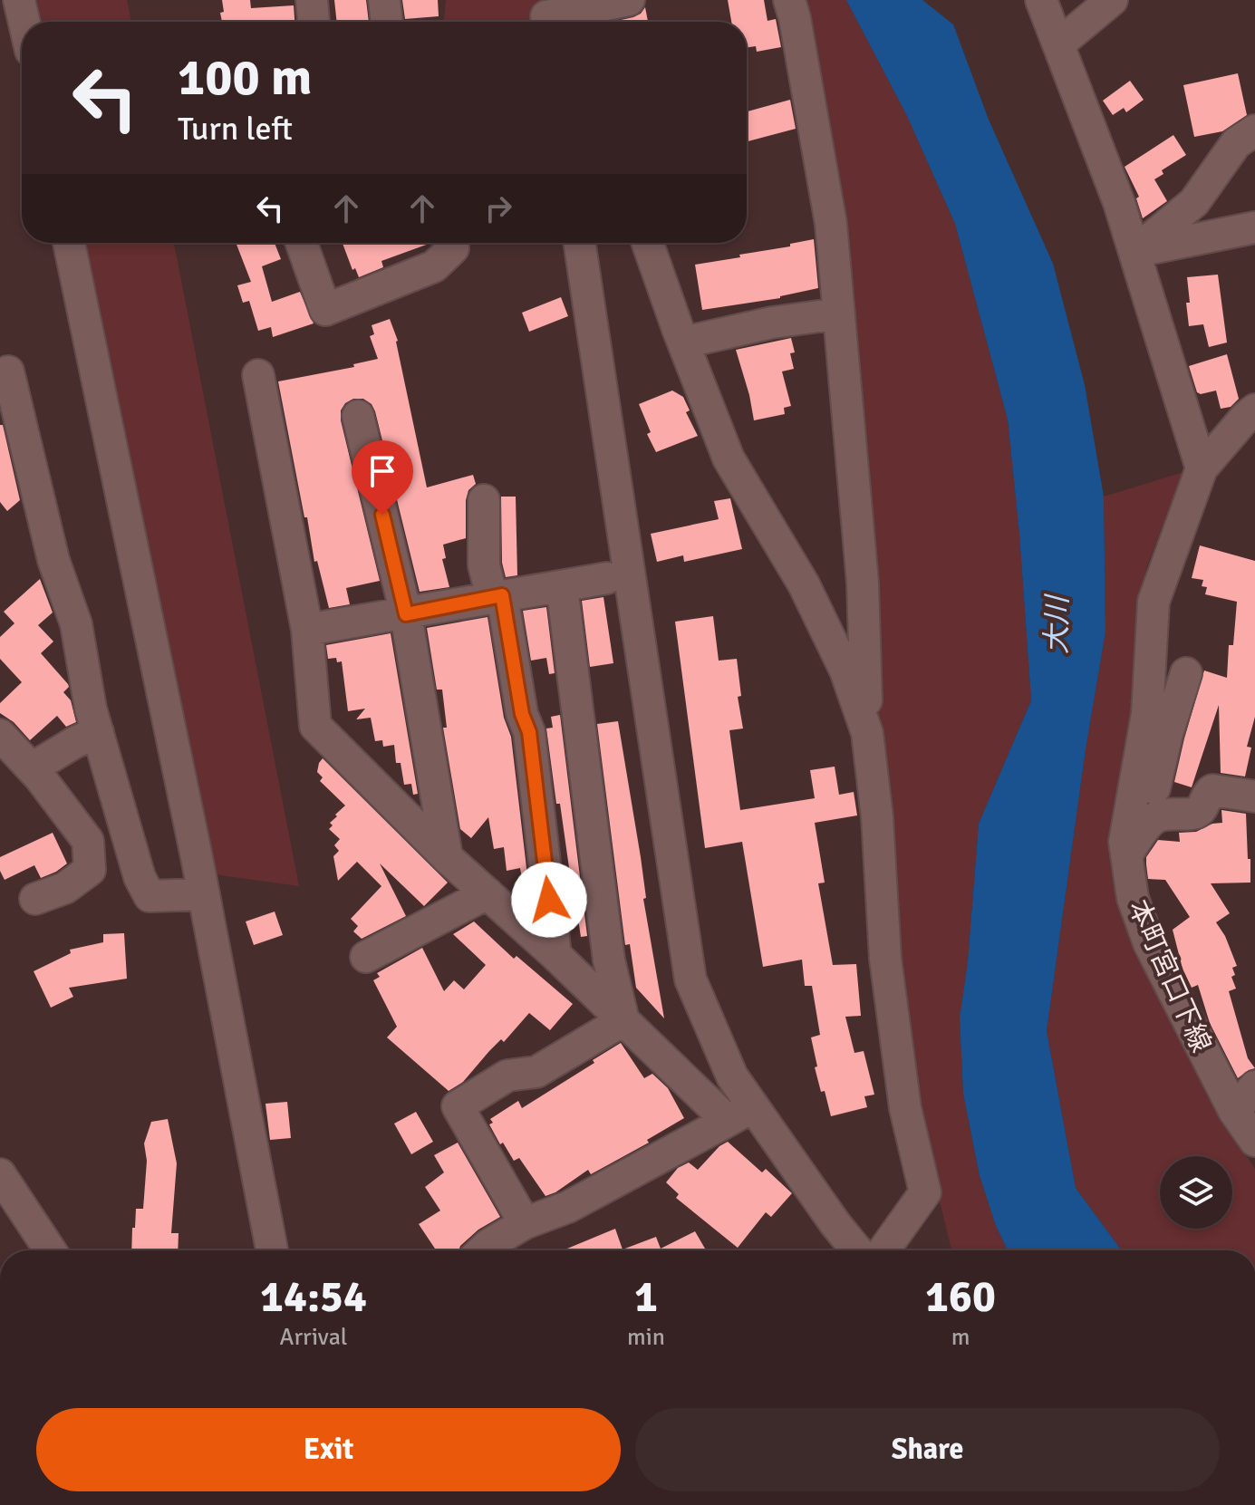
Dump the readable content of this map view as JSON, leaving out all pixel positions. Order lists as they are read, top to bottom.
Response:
{
  "streets": {
    "street": ["本町宮口下線"]
  },
  "water": ["大川"],
  "page": {
    "turn": ["100 m", "Turn left"],
    "eta": [
      "14:54",
      "Arrival",
      "1",
      "min",
      "160",
      "m"
    ],
    "buttons": ["Exit", "Share"]
  }
}
